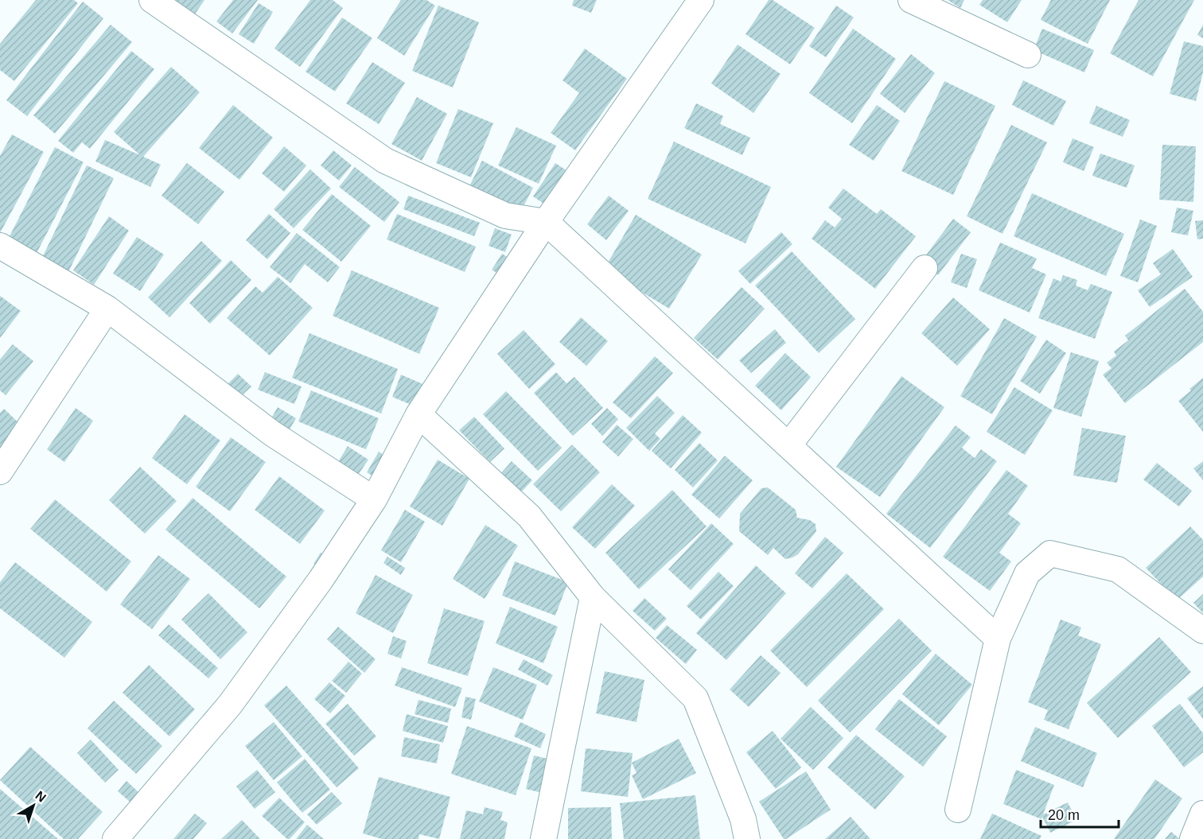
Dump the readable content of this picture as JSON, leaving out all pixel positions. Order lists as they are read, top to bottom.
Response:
{
  "scale_bar": "20 m",
  "north": "top right"
}
